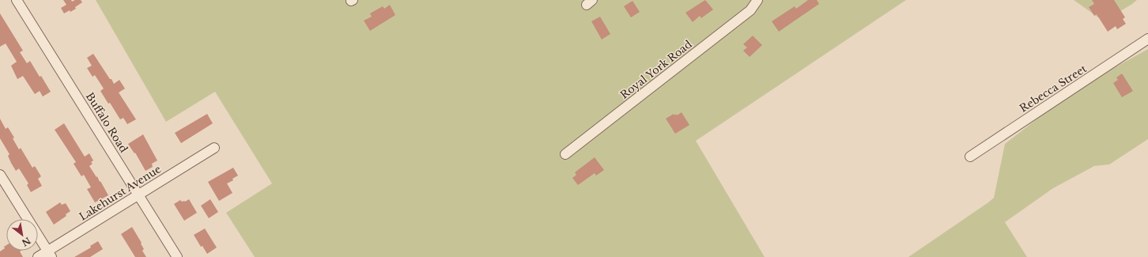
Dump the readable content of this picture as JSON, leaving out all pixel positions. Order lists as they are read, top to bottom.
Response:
{
  "streets": {
    "street": [
      "Royal York Road",
      "Rebecca Street",
      "Buffalo Road",
      "Lakehurst Avenue"
    ]
  },
  "crossings": [
    ["Buffalo Road", "Lakehurst Avenue"]
  ],
  "north": "bottom right"
}
